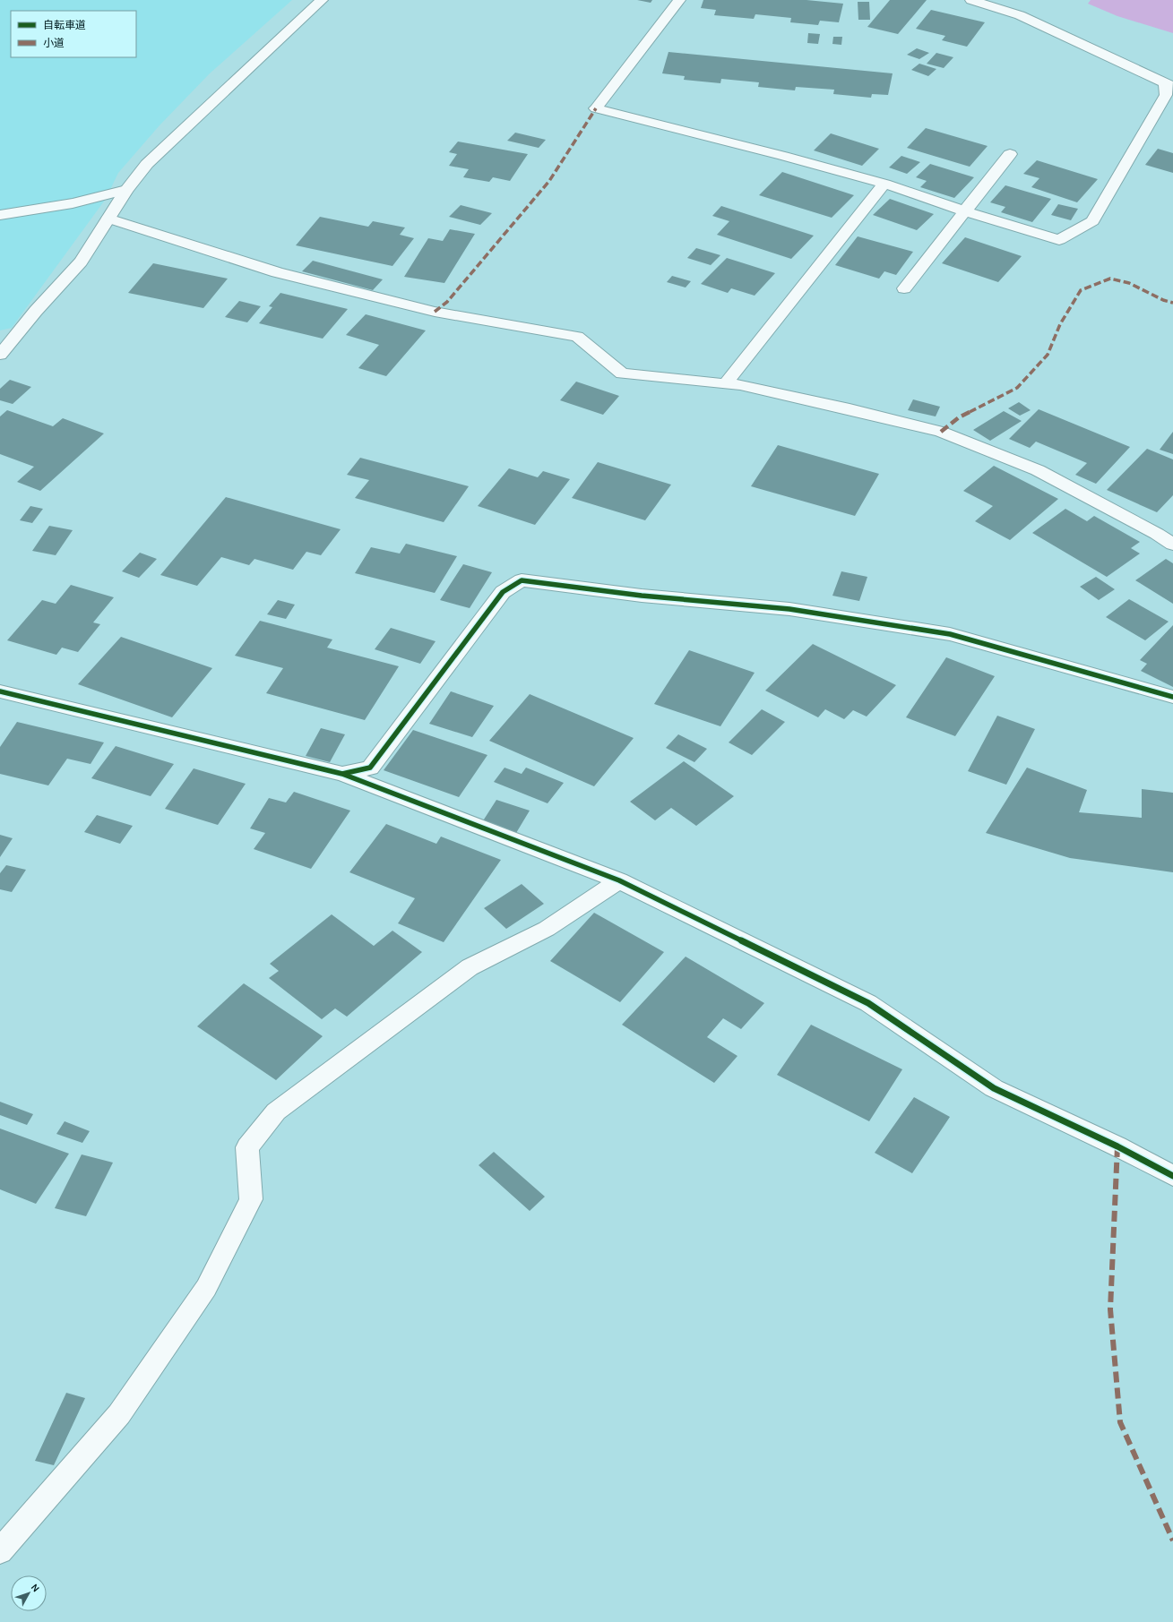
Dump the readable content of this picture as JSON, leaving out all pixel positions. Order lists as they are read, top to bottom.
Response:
{
  "legend": ["自転車道", "小道"],
  "north": "top right"
}
